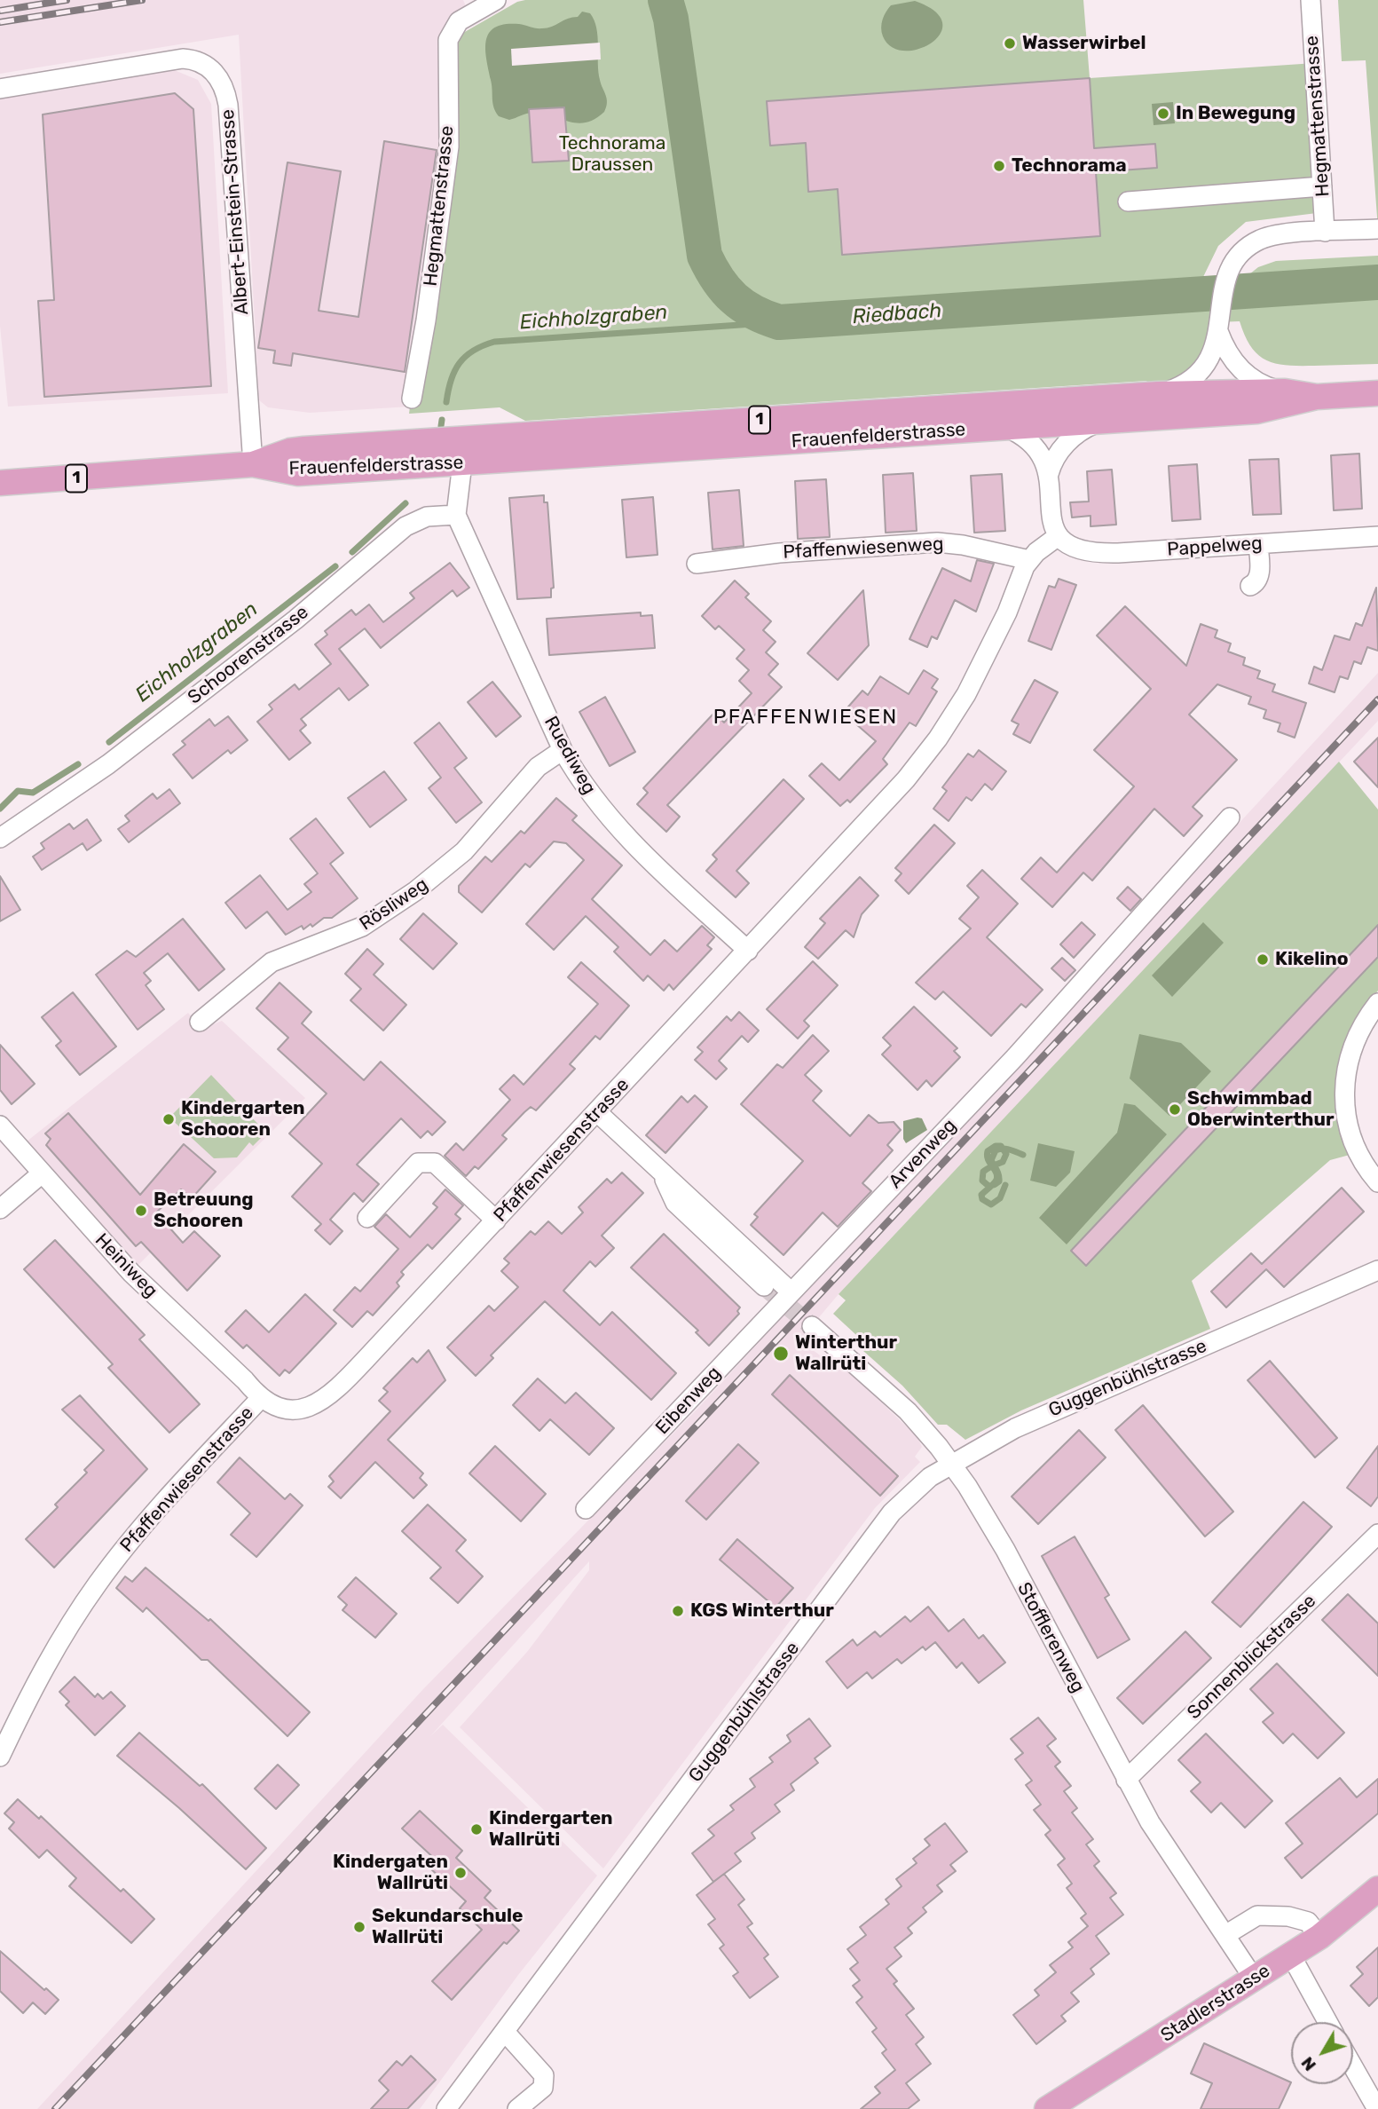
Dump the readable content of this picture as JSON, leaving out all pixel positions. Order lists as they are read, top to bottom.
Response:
{
  "streets": {
    "main road": ["1", "Frauenfelderstrasse", "Stadlerstrasse"],
    "street": [
      "Hegmattenstrasse",
      "Albert-Einstein-Strasse",
      "Pappelweg",
      "Pfaffenwiesenweg",
      "Schoorenstrasse",
      "Ruediweg",
      "Rösliweg",
      "Pfaffenwiesenstrasse",
      "Arvenweg",
      "Heiniweg",
      "Guggenbühlstrasse",
      "Eibenweg",
      "Stofflerenweg",
      "Sonnenblickstrasse"
    ]
  },
  "crossings": [
    ["Albert-Einstein-Strasse", "Frauenfelderstrasse"],
    ["Pappelweg", "Pfaffenwiesenstrasse"],
    ["Pfaffenwiesenweg", "Pfaffenwiesenstrasse"],
    ["Schoorenstrasse", "Ruediweg"],
    ["Ruediweg", "Rösliweg"],
    ["Ruediweg", "Pfaffenwiesenstrasse"],
    ["Pfaffenwiesenstrasse", "Heiniweg"],
    ["Arvenweg", "Eibenweg"],
    ["Guggenbühlstrasse", "Stofflerenweg"],
    ["Stofflerenweg", "Sonnenblickstrasse"],
    ["Stofflerenweg", "Stadlerstrasse"]
  ],
  "districts": ["PFAFFENWIESEN"],
  "water": ["Riedbach", "Eichholzgraben"],
  "parks": ["Technorama Draussen"],
  "places": [
    "Wasserwirbel",
    "In Bewegung",
    "Technorama",
    "Kikelino",
    "Schwimmbad Oberwinterthur",
    "Kindergarten Schooren",
    "Betreuung Schooren",
    "Winterthur Wallrüti",
    "KGS Winterthur",
    "Kindergarten Wallrüti",
    "Kindergaten Wallrüti",
    "Sekundarschule Wallrüti"
  ],
  "north": "bottom left"
}
